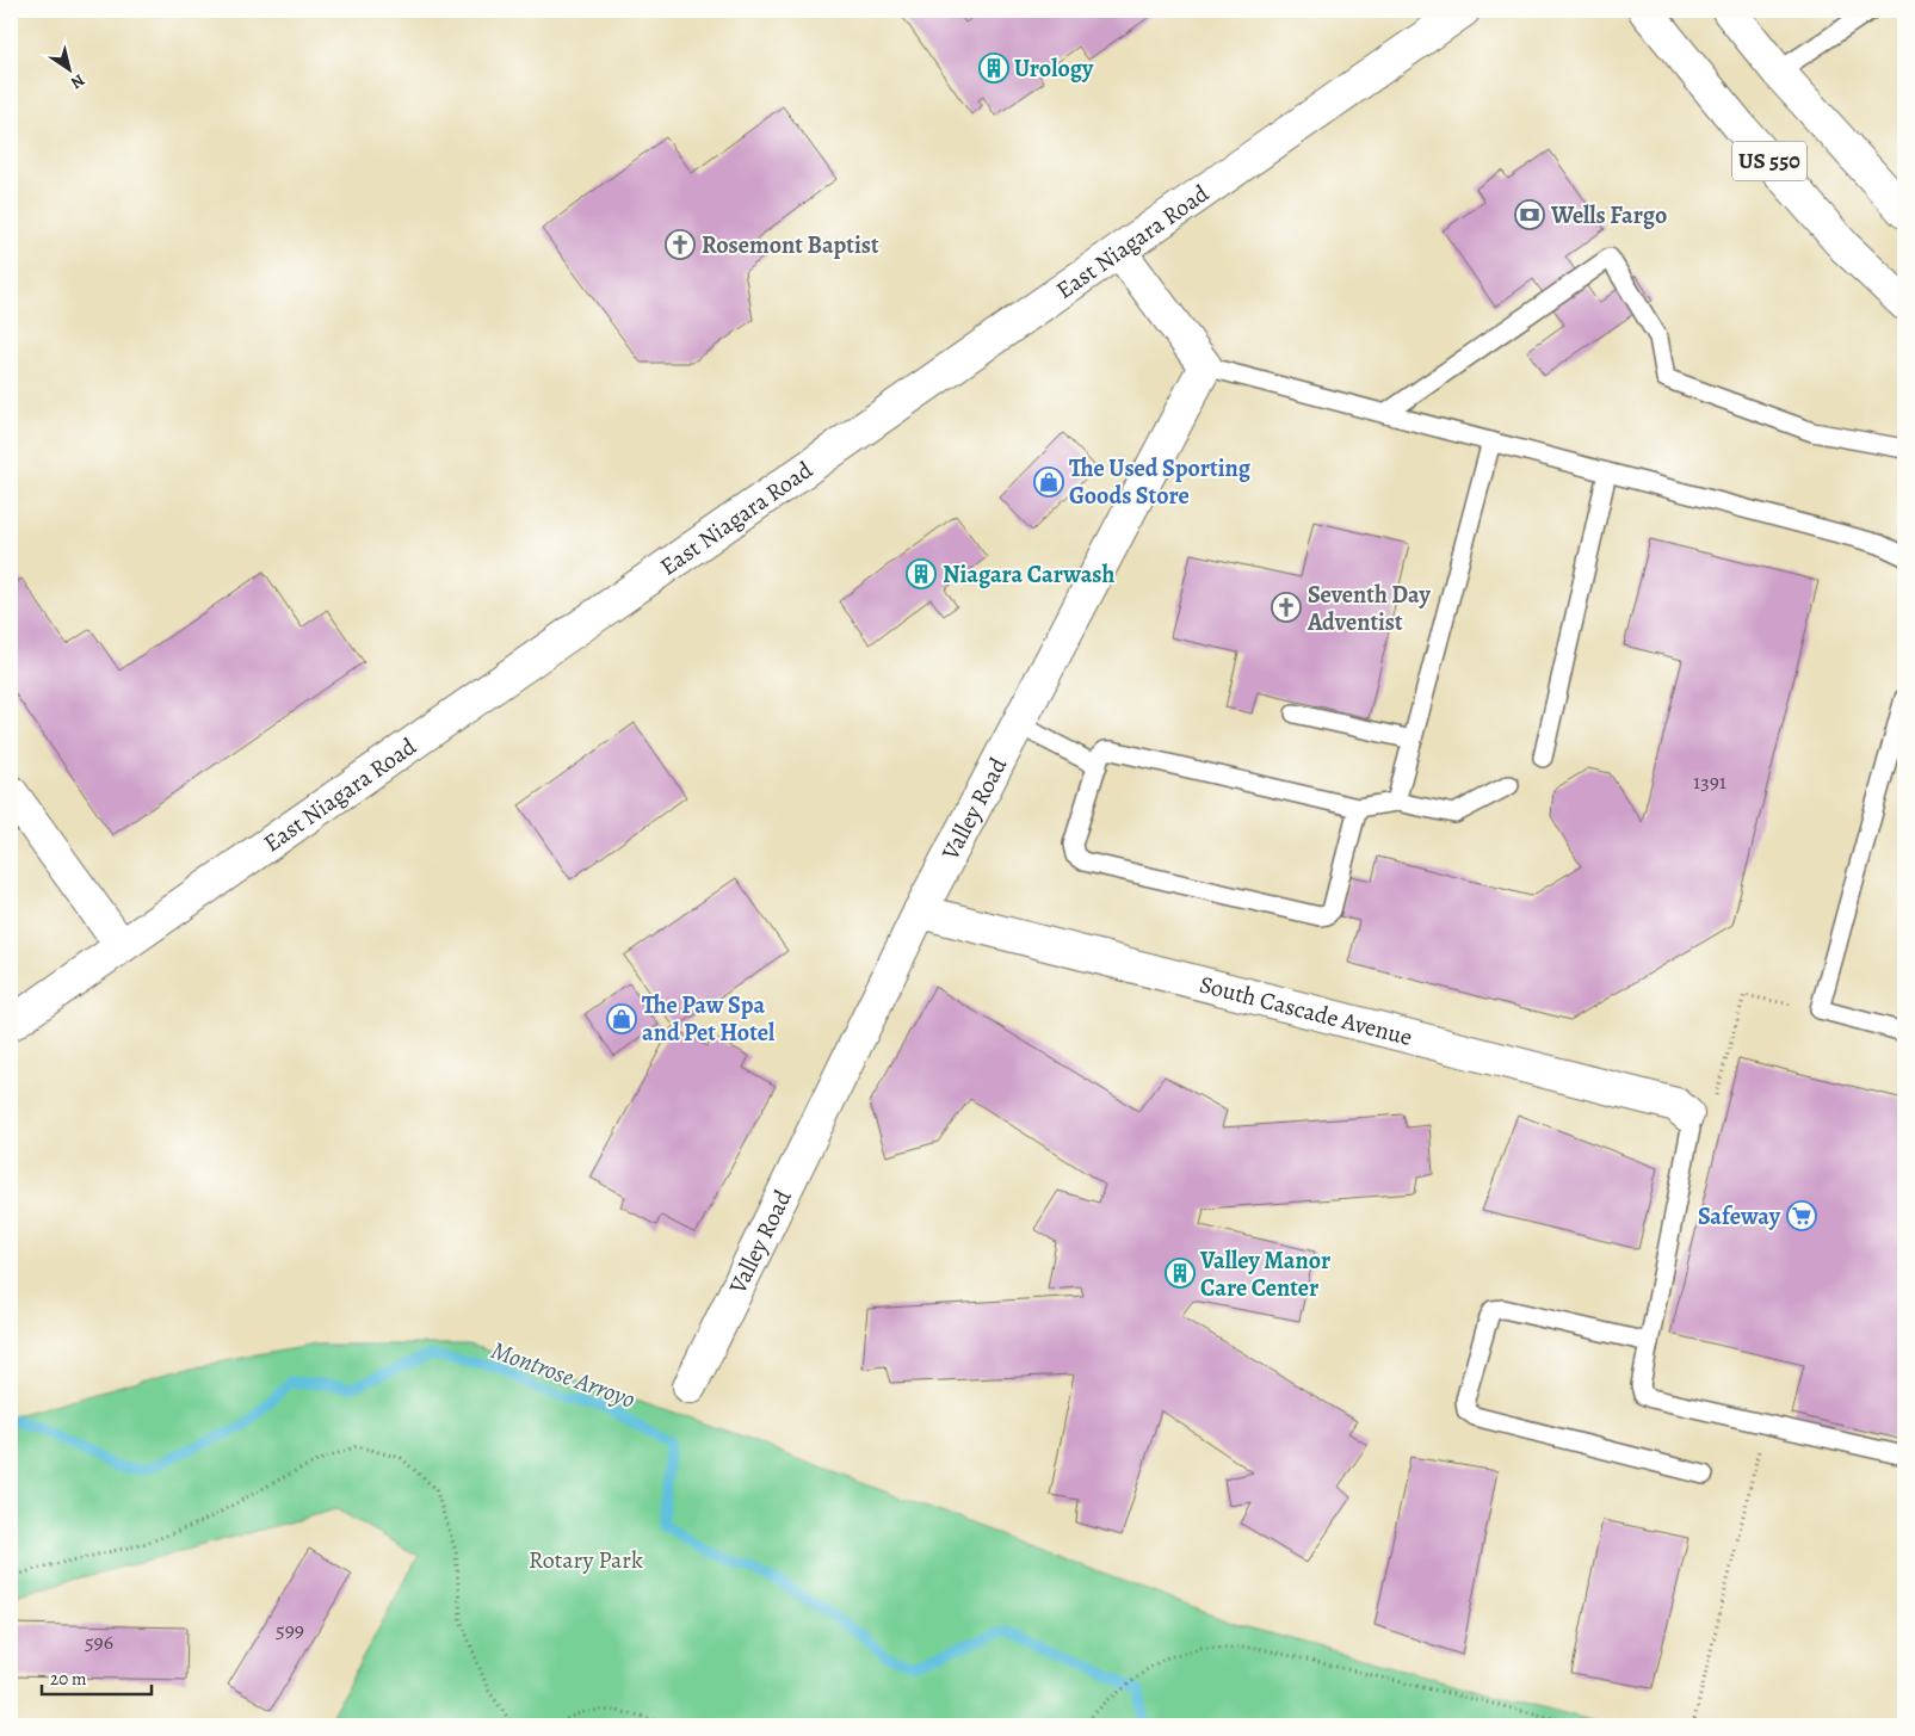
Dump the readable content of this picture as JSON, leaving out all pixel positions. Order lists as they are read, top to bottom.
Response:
{
  "streets": {
    "main road": [
      "US 550",
      "East Niagara Road",
      "Valley Road",
      "South Cascade Avenue"
    ]
  },
  "crossings": [
    ["Valley Road", "South Cascade Avenue"]
  ],
  "water": ["Montrose Arroyo"],
  "parks": ["Rotary Park"],
  "places": {
    "building": ["Urology", "Niagara Carwash", "Valley Manor Care Center"],
    "bank": ["Wells Fargo"],
    "church": ["Rosemont Baptist", "Seventh Day Adventist"],
    "shop": ["The Used Sporting Goods Store", "The Paw Spa and Pet Hotel"],
    "supermarket": ["Safeway"]
  },
  "house_numbers": ["1391", "599", "596"],
  "scale_bar": "20 m",
  "north": "bottom right"
}
